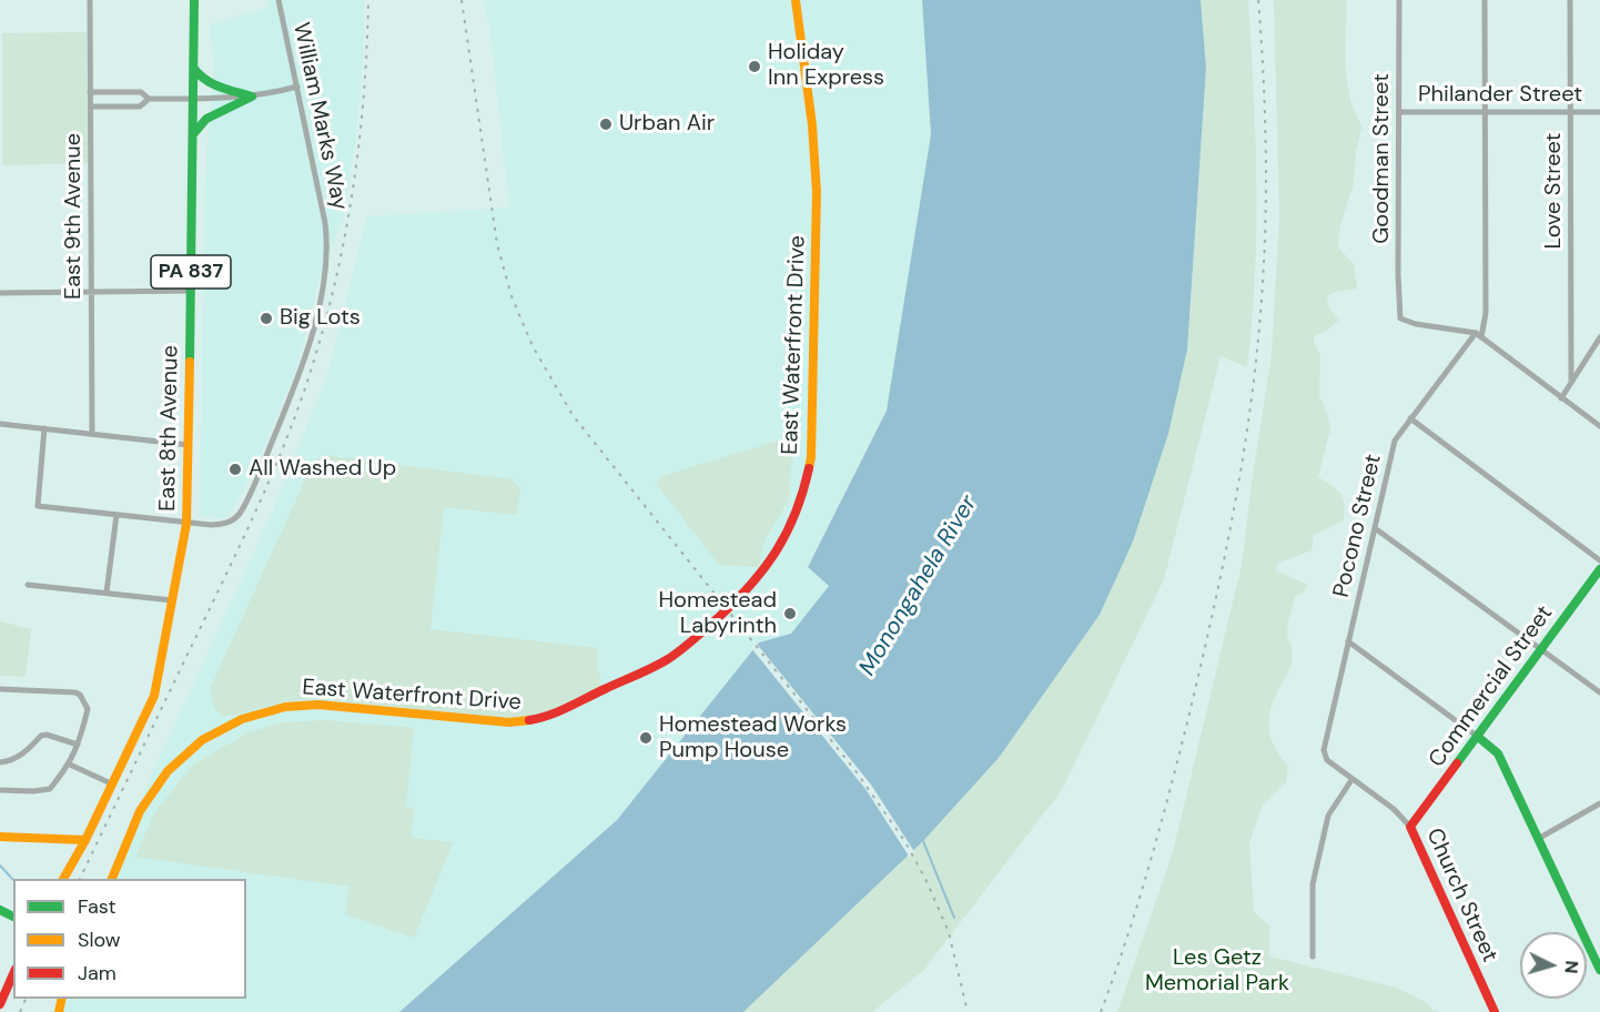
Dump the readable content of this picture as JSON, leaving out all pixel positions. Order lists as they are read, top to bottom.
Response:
{
  "streets": {
    "street": [
      "Philander Street",
      "William Marks Way",
      "Goodman Street",
      "Love Street",
      "East 9th Avenue",
      "PA 837",
      "East Waterfront Drive",
      "East 8th Avenue",
      "Pocono Street",
      "Commercial Street",
      "Church Street"
    ]
  },
  "crossings": [
    ["Philander Street", "Goodman Street"],
    ["Philander Street", "Love Street"],
    ["William Marks Way", "East 8th Avenue"],
    ["Goodman Street", "Pocono Street"],
    ["PA 837", "East 8th Avenue"],
    ["Pocono Street", "Church Street"],
    ["Commercial Street", "Church Street"]
  ],
  "water": ["Monongahela River"],
  "parks": ["Les Getz Memorial Park"],
  "places": [
    "Holiday Inn Express",
    "Urban Air",
    "Big Lots",
    "All Washed Up",
    "Homestead Labyrinth",
    "Homestead Works Pump House"
  ],
  "legend": ["Fast", "Slow", "Jam"],
  "north": "right"
}
